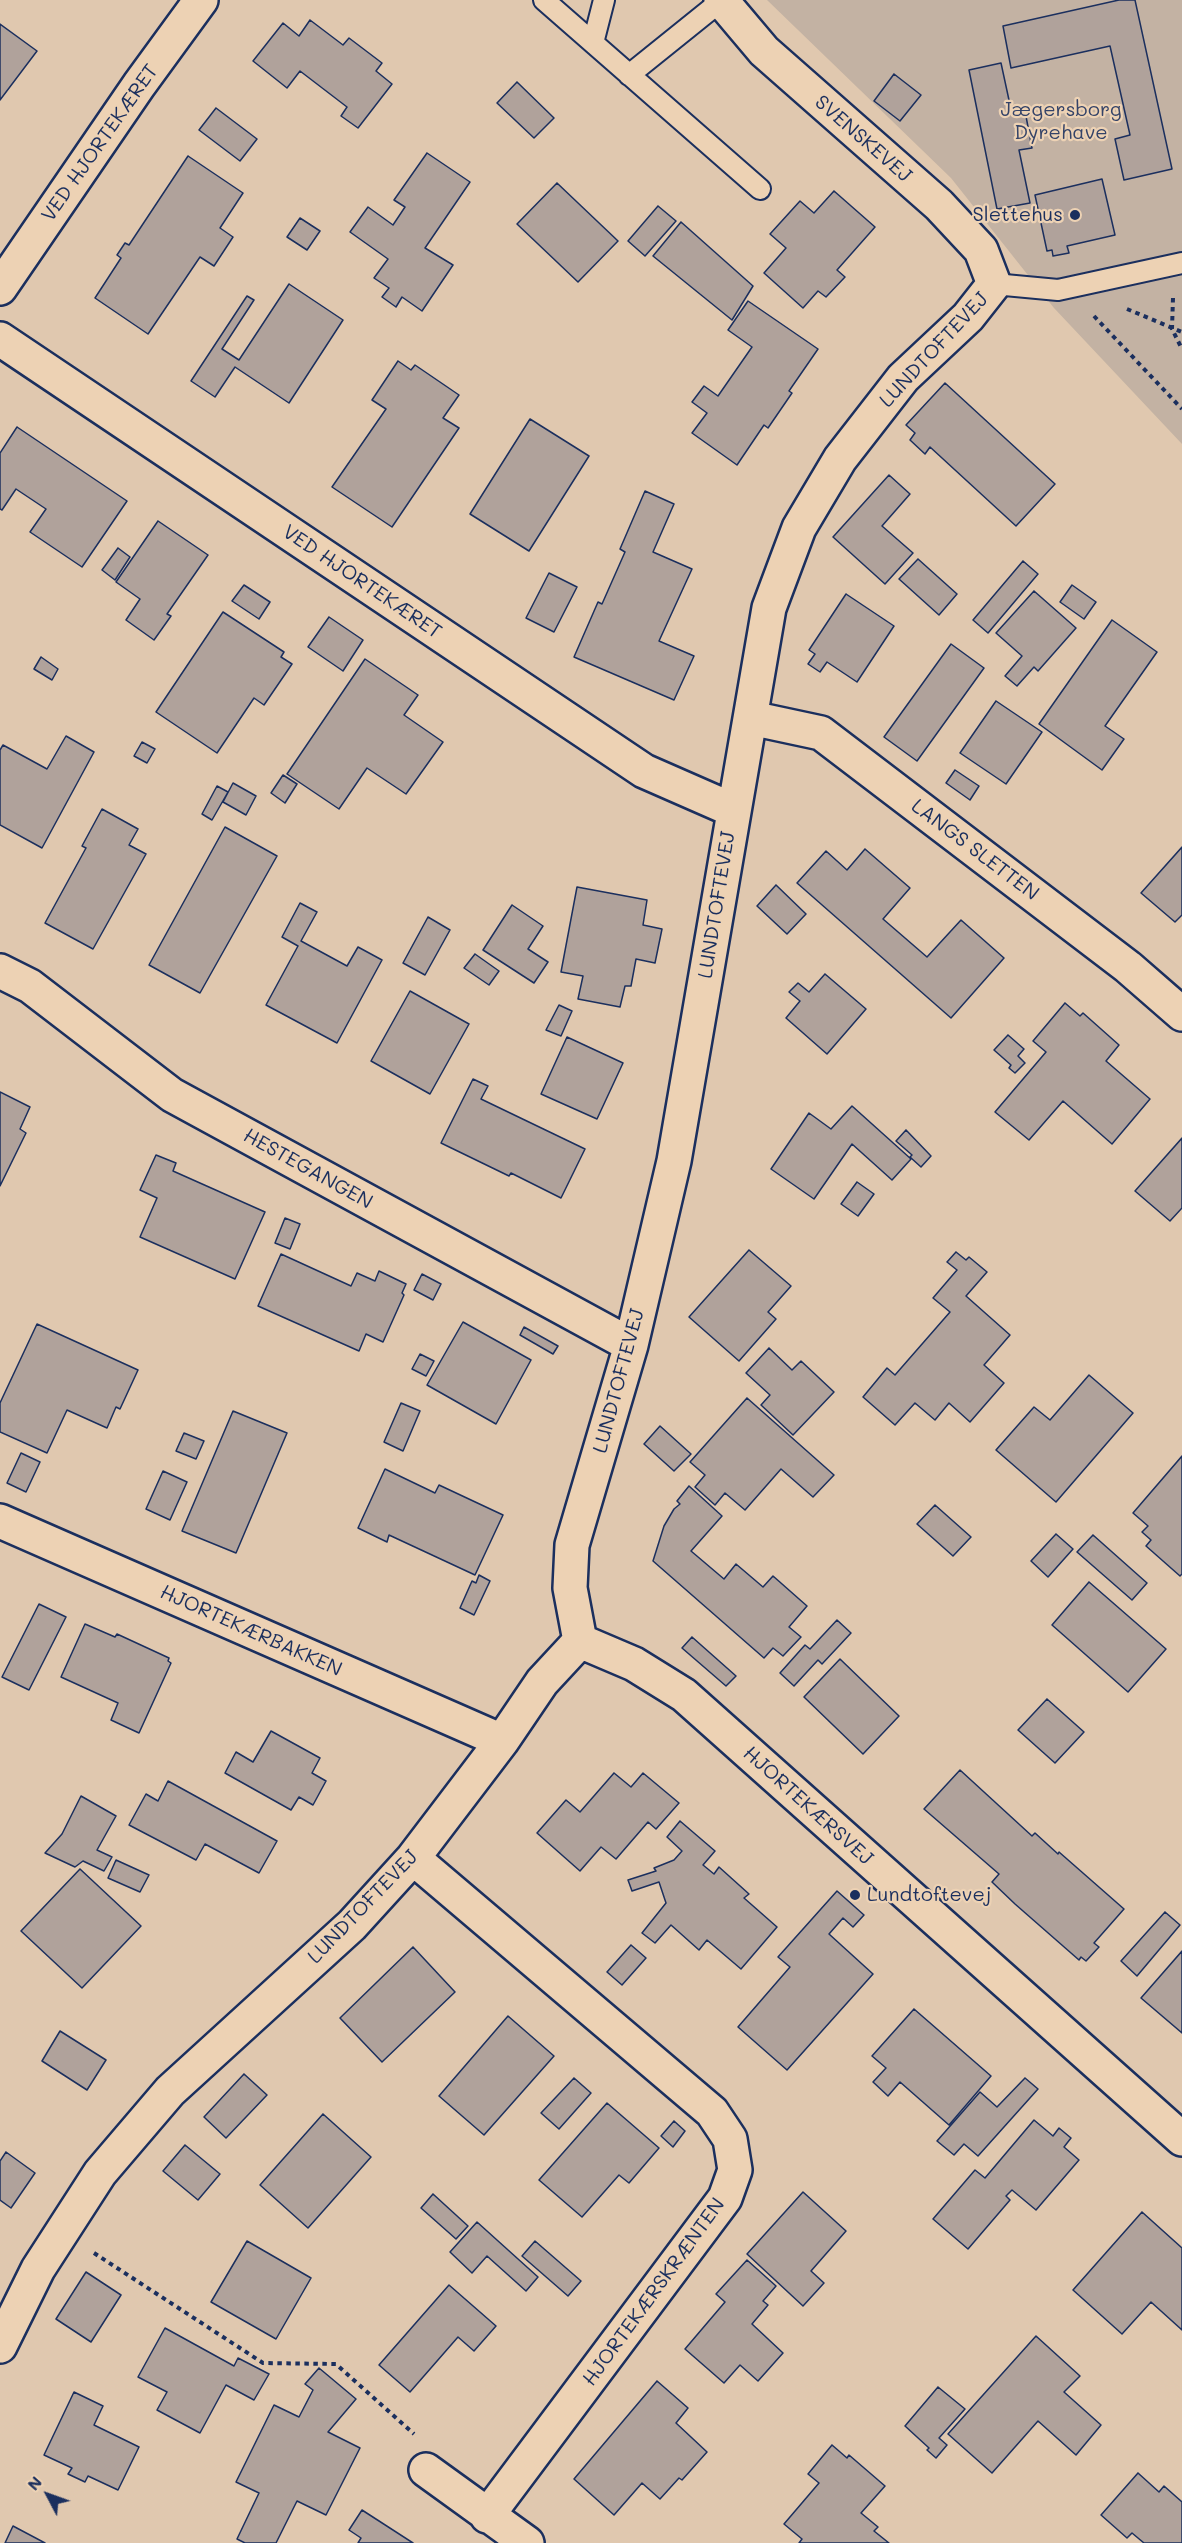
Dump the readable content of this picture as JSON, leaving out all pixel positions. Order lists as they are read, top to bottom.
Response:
{
  "streets": {
    "street": [
      "SVENSKEVEJ",
      "VED HJORTEKÆRET",
      "LUNDTOFTEVEJ",
      "LANGS SLETTEN",
      "HESTEGANGEN",
      "HJORTEKÆRBAKKEN",
      "HJORTEKÆRSVEJ",
      "HJORTEKÆRSKRÆNTEN"
    ]
  },
  "crossings": [
    ["SVENSKEVEJ", "LUNDTOFTEVEJ"],
    ["VED HJORTEKÆRET", "LUNDTOFTEVEJ"],
    ["LUNDTOFTEVEJ", "LANGS SLETTEN"],
    ["LUNDTOFTEVEJ", "HESTEGANGEN"],
    ["LUNDTOFTEVEJ", "HJORTEKÆRBAKKEN"],
    ["LUNDTOFTEVEJ", "HJORTEKÆRSVEJ"],
    ["LUNDTOFTEVEJ", "HJORTEKÆRSKRÆNTEN"]
  ],
  "parks": ["Jægersborg Dyrehave"],
  "places": ["Slettehus", "Lundtoftevej"],
  "north": "top left"
}
